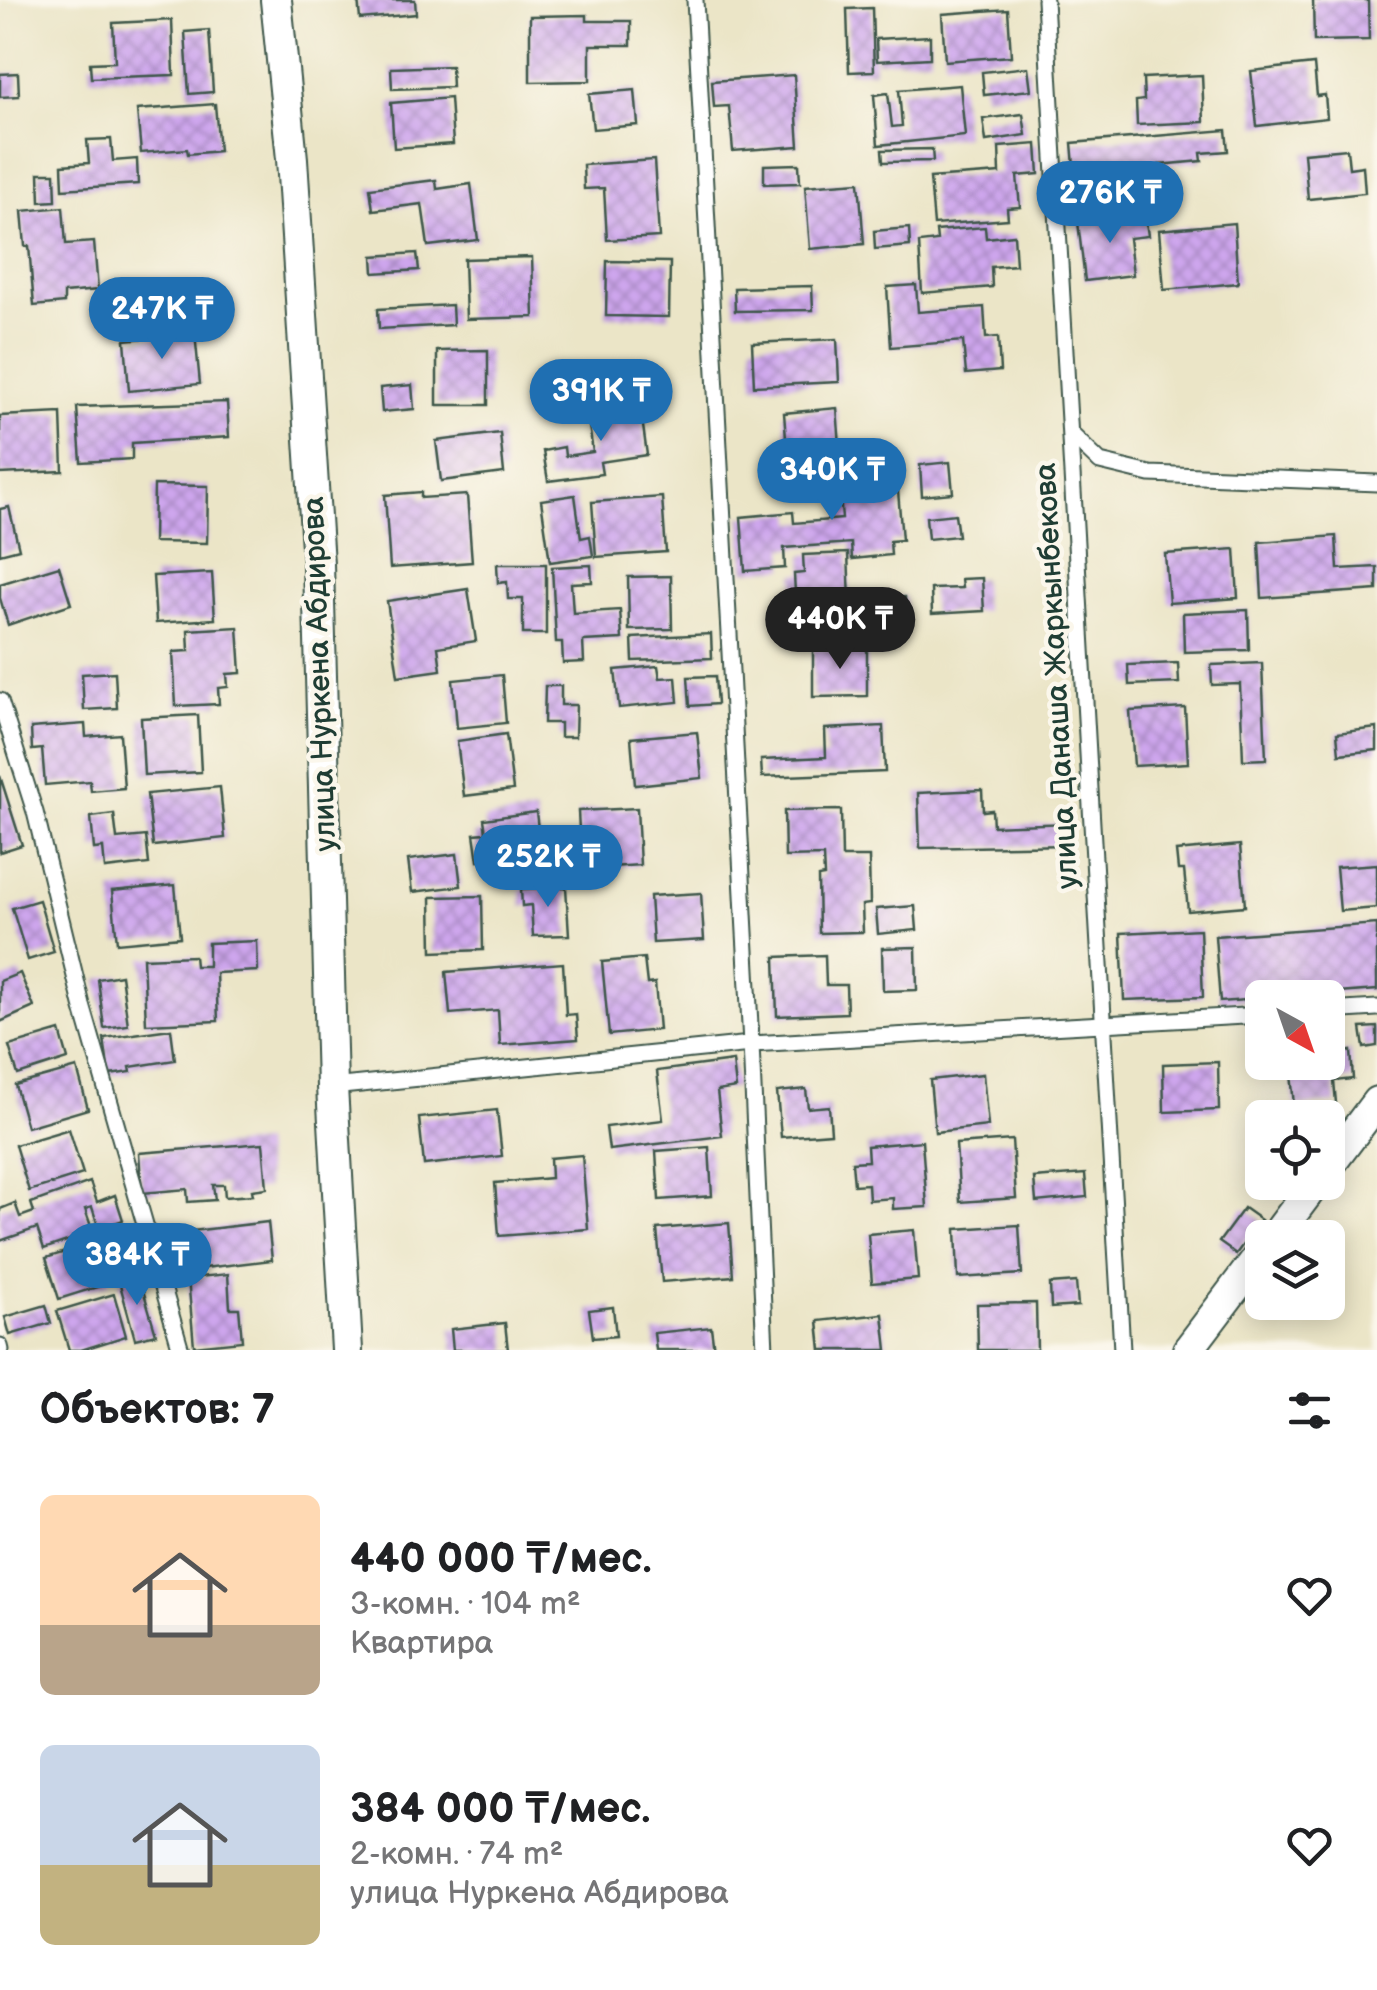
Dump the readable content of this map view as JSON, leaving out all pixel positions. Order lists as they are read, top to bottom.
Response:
{
  "streets": {
    "street": ["улица Нуркена Абдирова"],
    "lane": ["улица Данаша Жаркынбекова"]
  },
  "north": "bottom right",
  "page": {
    "price": [
      "276K ₸",
      "247K ₸",
      "391K ₸",
      "340K ₸",
      "440K ₸",
      "252K ₸",
      "384K ₸"
    ],
    "heading": "Объектов: 7",
    "list": [
      {
        "name": "440 000 ₸/мес.",
        "note": "3-комн. · 104 m² · Квартира"
      },
      {
        "name": "384 000 ₸/мес.",
        "note": "2-комн. · 74 m² · улица Нуркена Абдирова"
      }
    ]
  }
}
